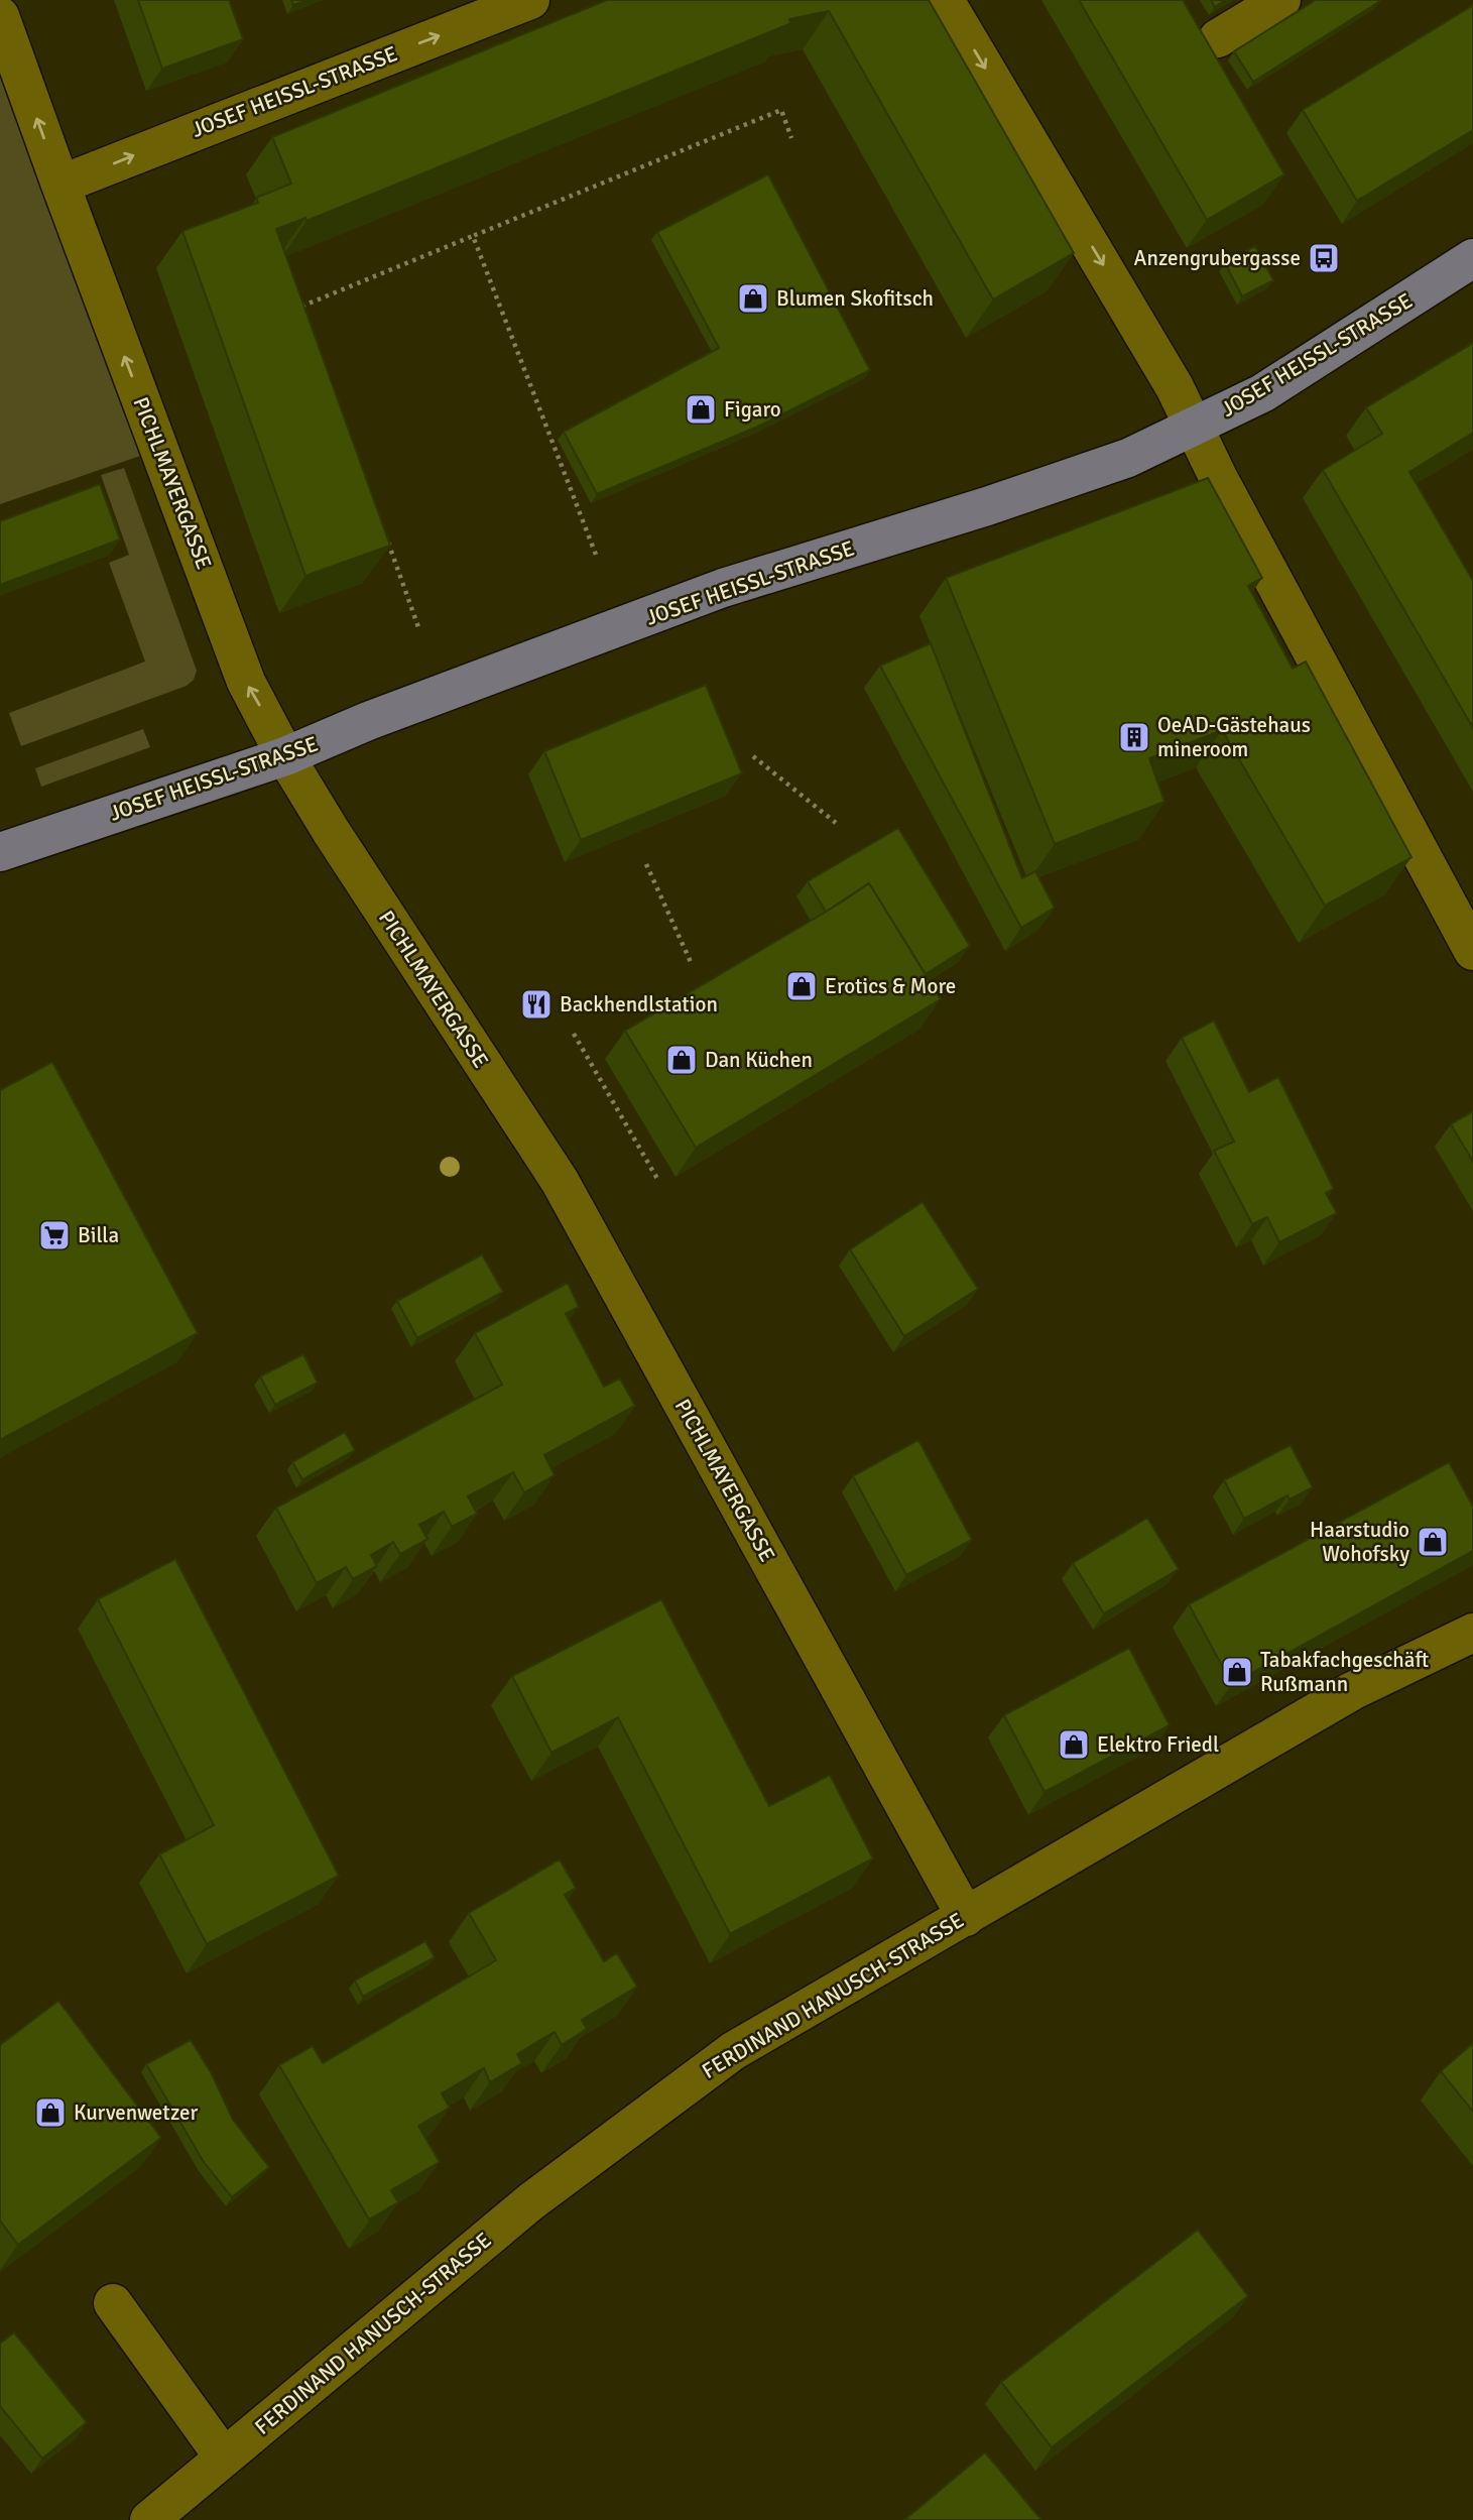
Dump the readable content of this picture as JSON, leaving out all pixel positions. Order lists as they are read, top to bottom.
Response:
{
  "streets": {
    "main road": ["JOSEF HEISSL-STRASSE"],
    "street": ["PICHLMAYERGASSE", "FERDINAND HANUSCH-STRASSE"]
  },
  "crossings": [
    ["JOSEF HEISSL-STRASSE", "PICHLMAYERGASSE"],
    ["PICHLMAYERGASSE", "FERDINAND HANUSCH-STRASSE"]
  ],
  "one_way": ["PICHLMAYERGASSE"],
  "places": {
    "bus stop": ["Anzengrubergasse"],
    "shop": [
      "Blumen Skofitsch",
      "Figaro",
      "Erotics & More",
      "Dan Küchen",
      "Haarstudio Wohofsky",
      "Tabakfachgeschäft Rußmann",
      "Elektro Friedl",
      "Kurvenwetzer"
    ],
    "building": ["OeAD-Gästehaus mineroom"],
    "restaurant": ["Backhendlstation"],
    "supermarket": ["Billa"]
  }
}
